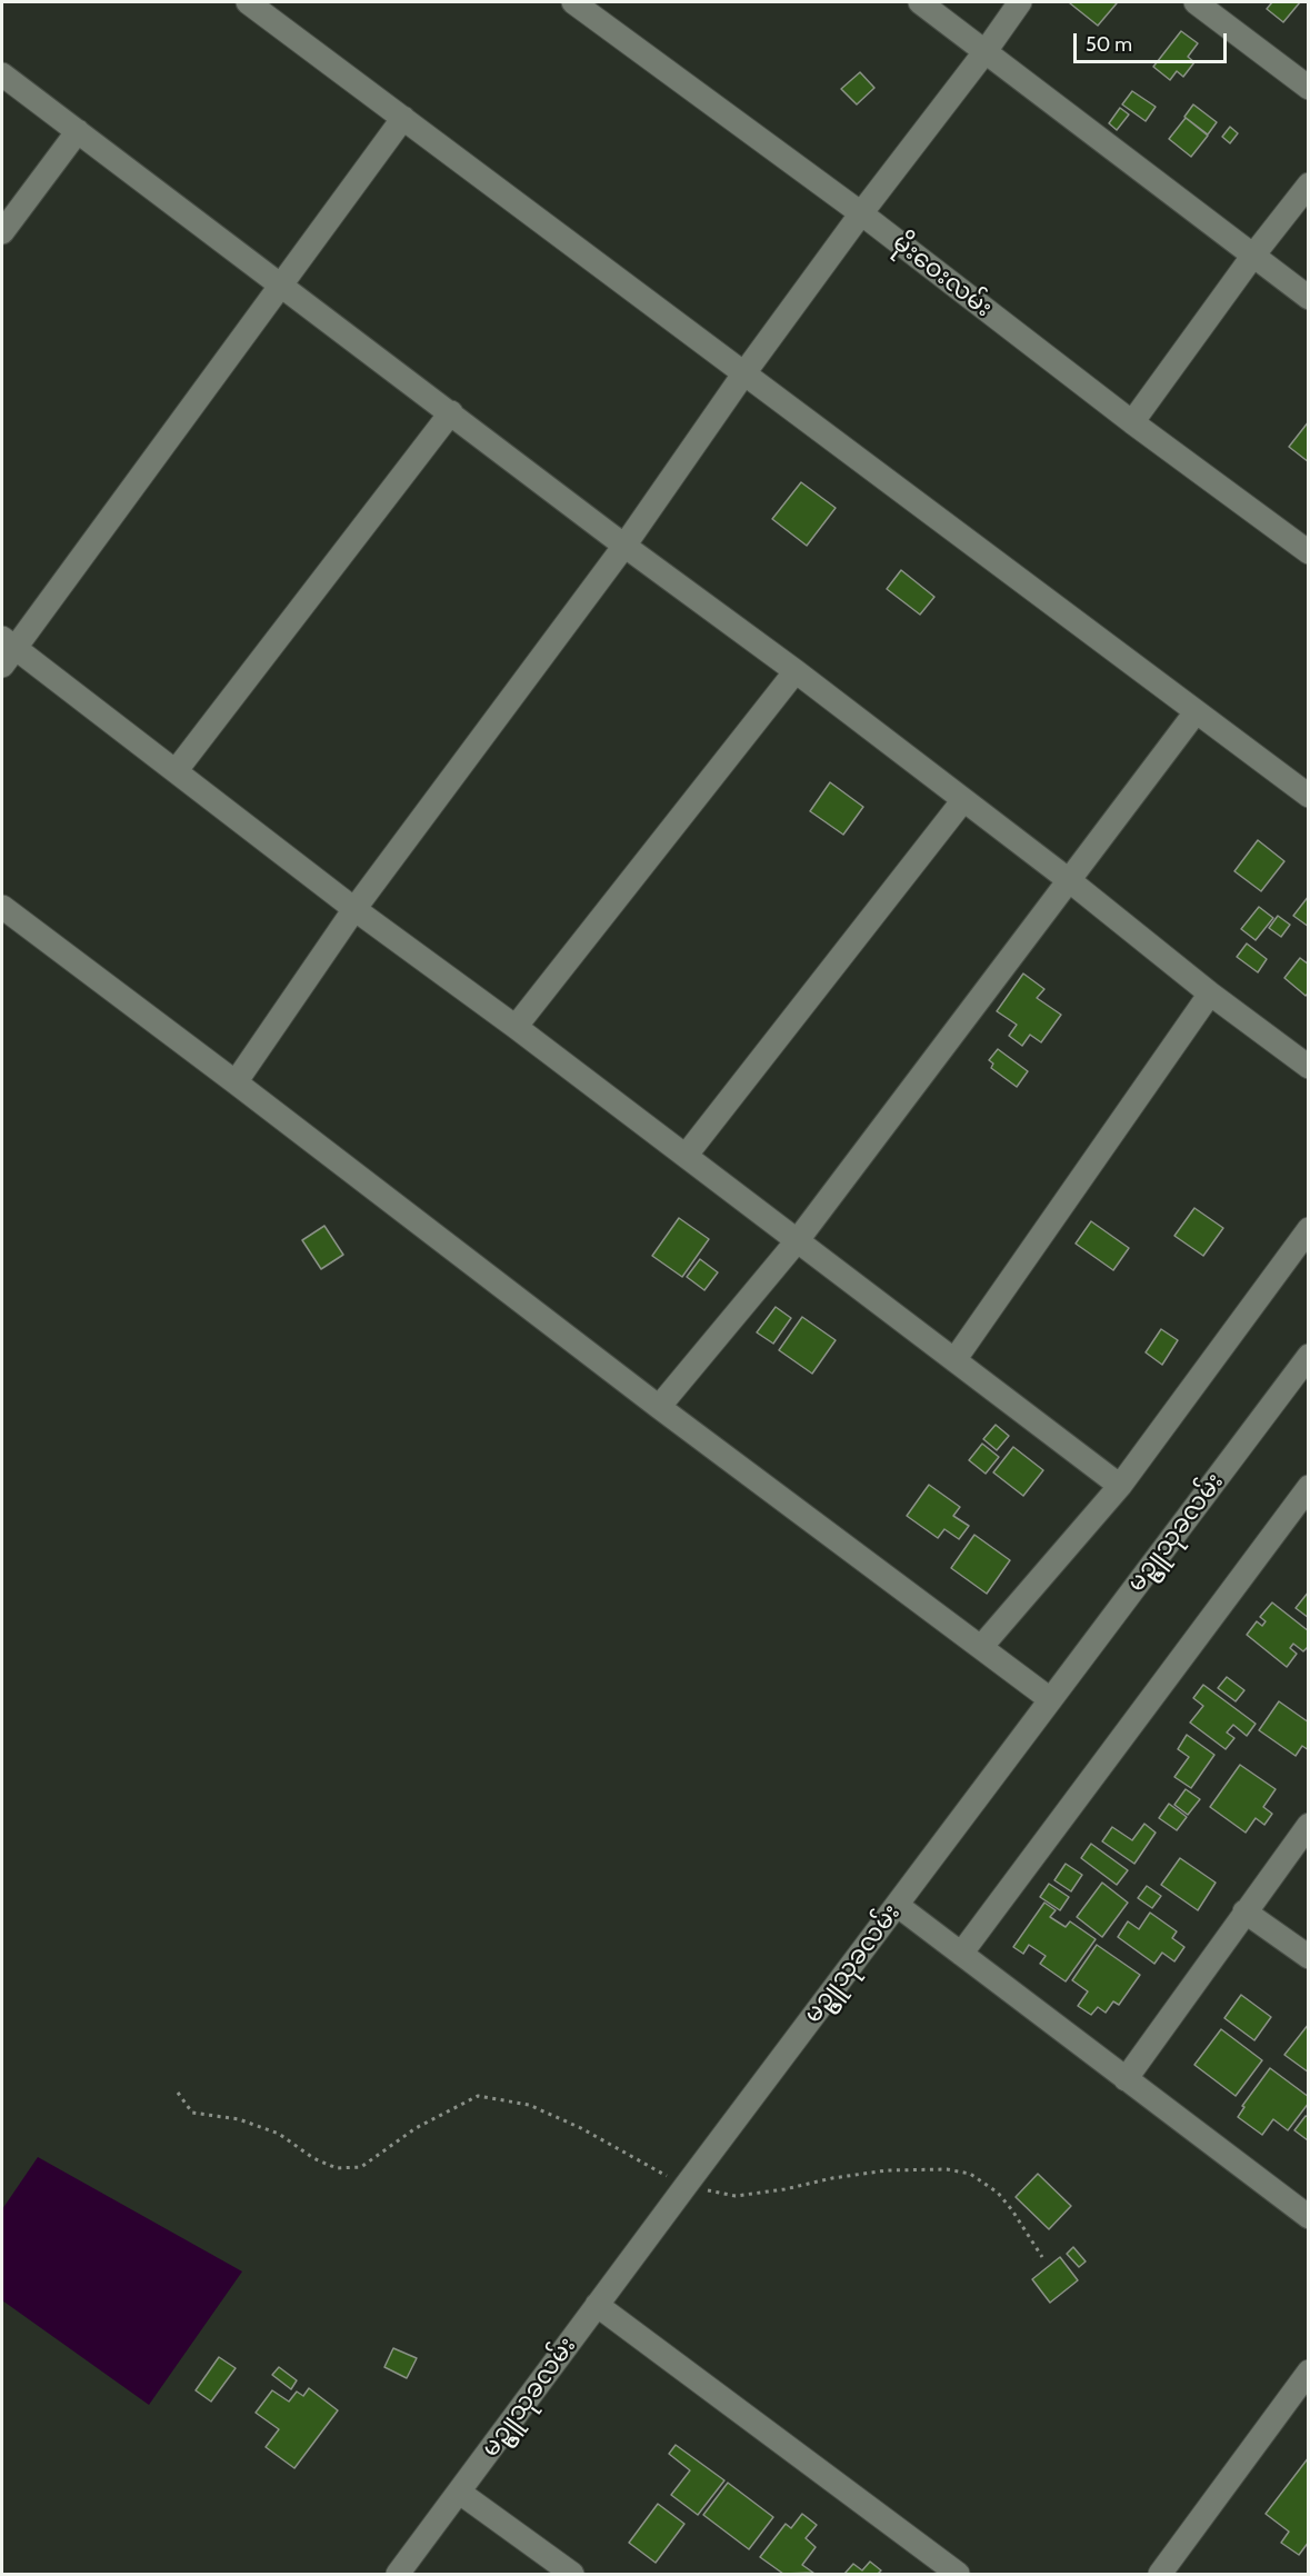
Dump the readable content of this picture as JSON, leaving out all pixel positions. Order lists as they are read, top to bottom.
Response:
{
  "streets": {
    "street": ["မိုးဝေးလမ်း", "မဥ္ဇူသုခလမ်း"]
  },
  "scale_bar": "50 m"
}
